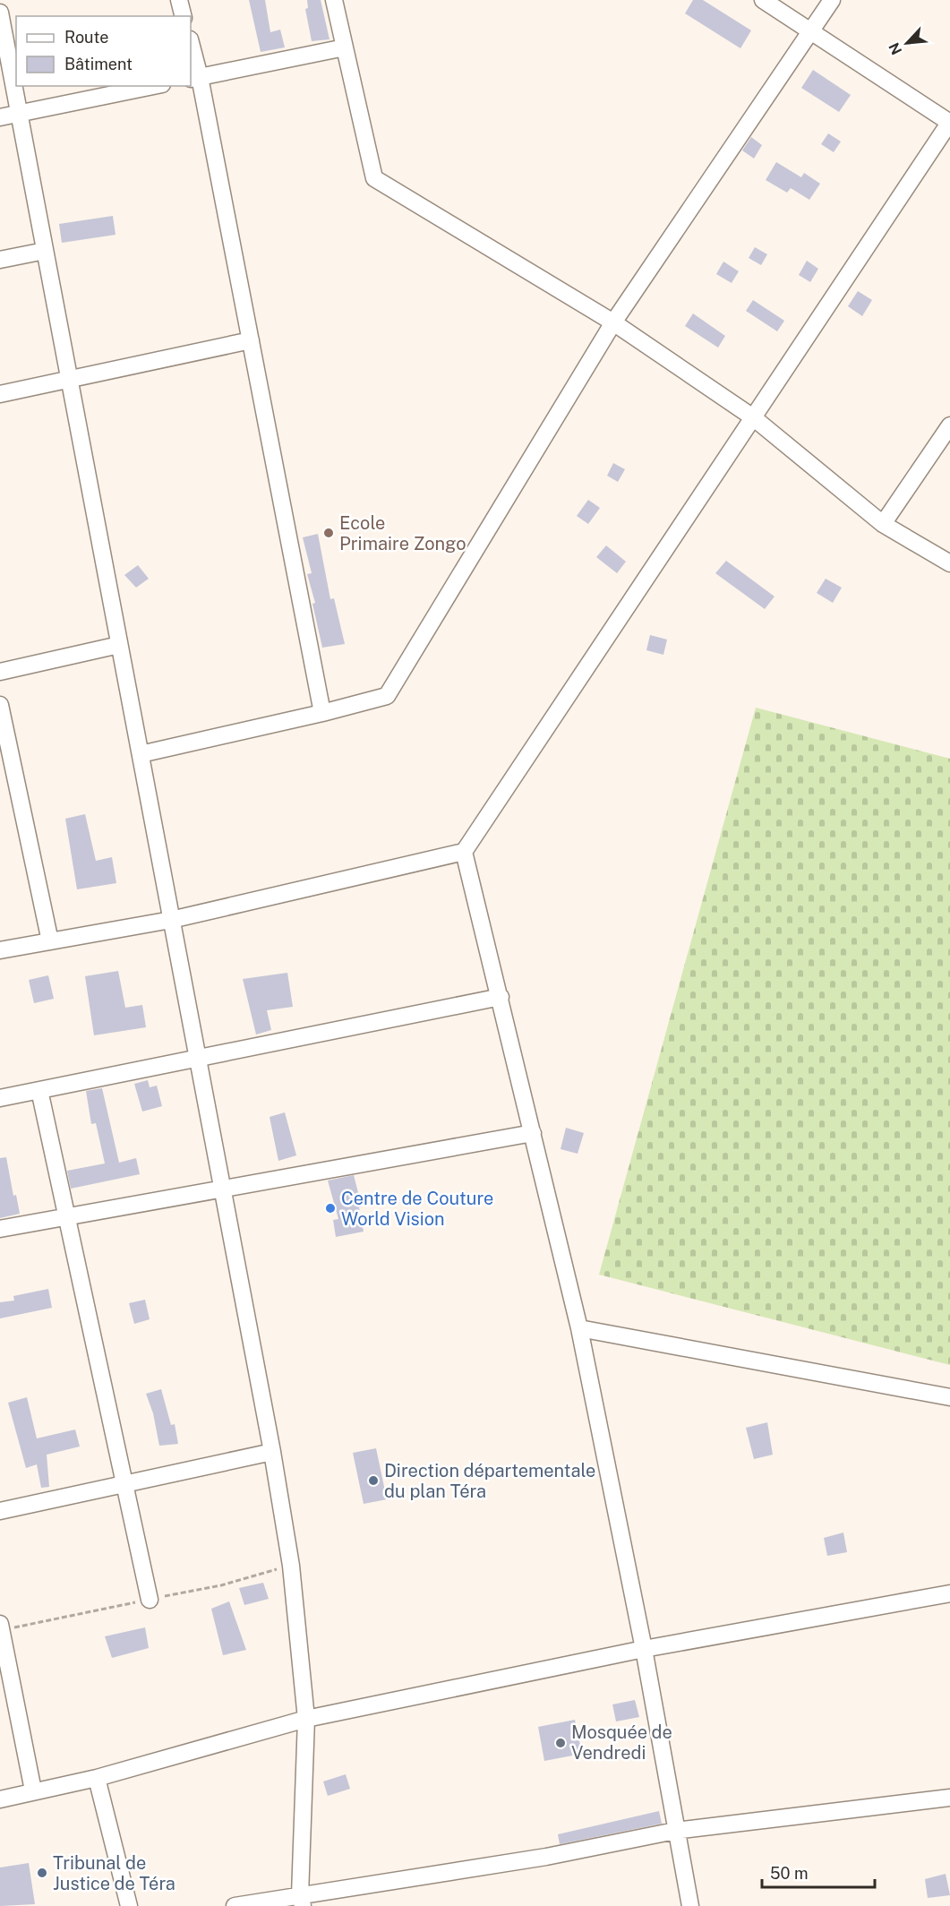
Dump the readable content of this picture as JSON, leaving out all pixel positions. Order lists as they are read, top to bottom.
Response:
{
  "places": [
    "Ecole Primaire Zongo",
    "Centre de Couture World Vision",
    "Direction départementale du plan Téra",
    "Mosquée de Vendredi",
    "Tribunal de Justice de Téra"
  ],
  "legend": ["Route", "Bâtiment"],
  "scale_bar": "50 m",
  "north": "bottom left"
}
